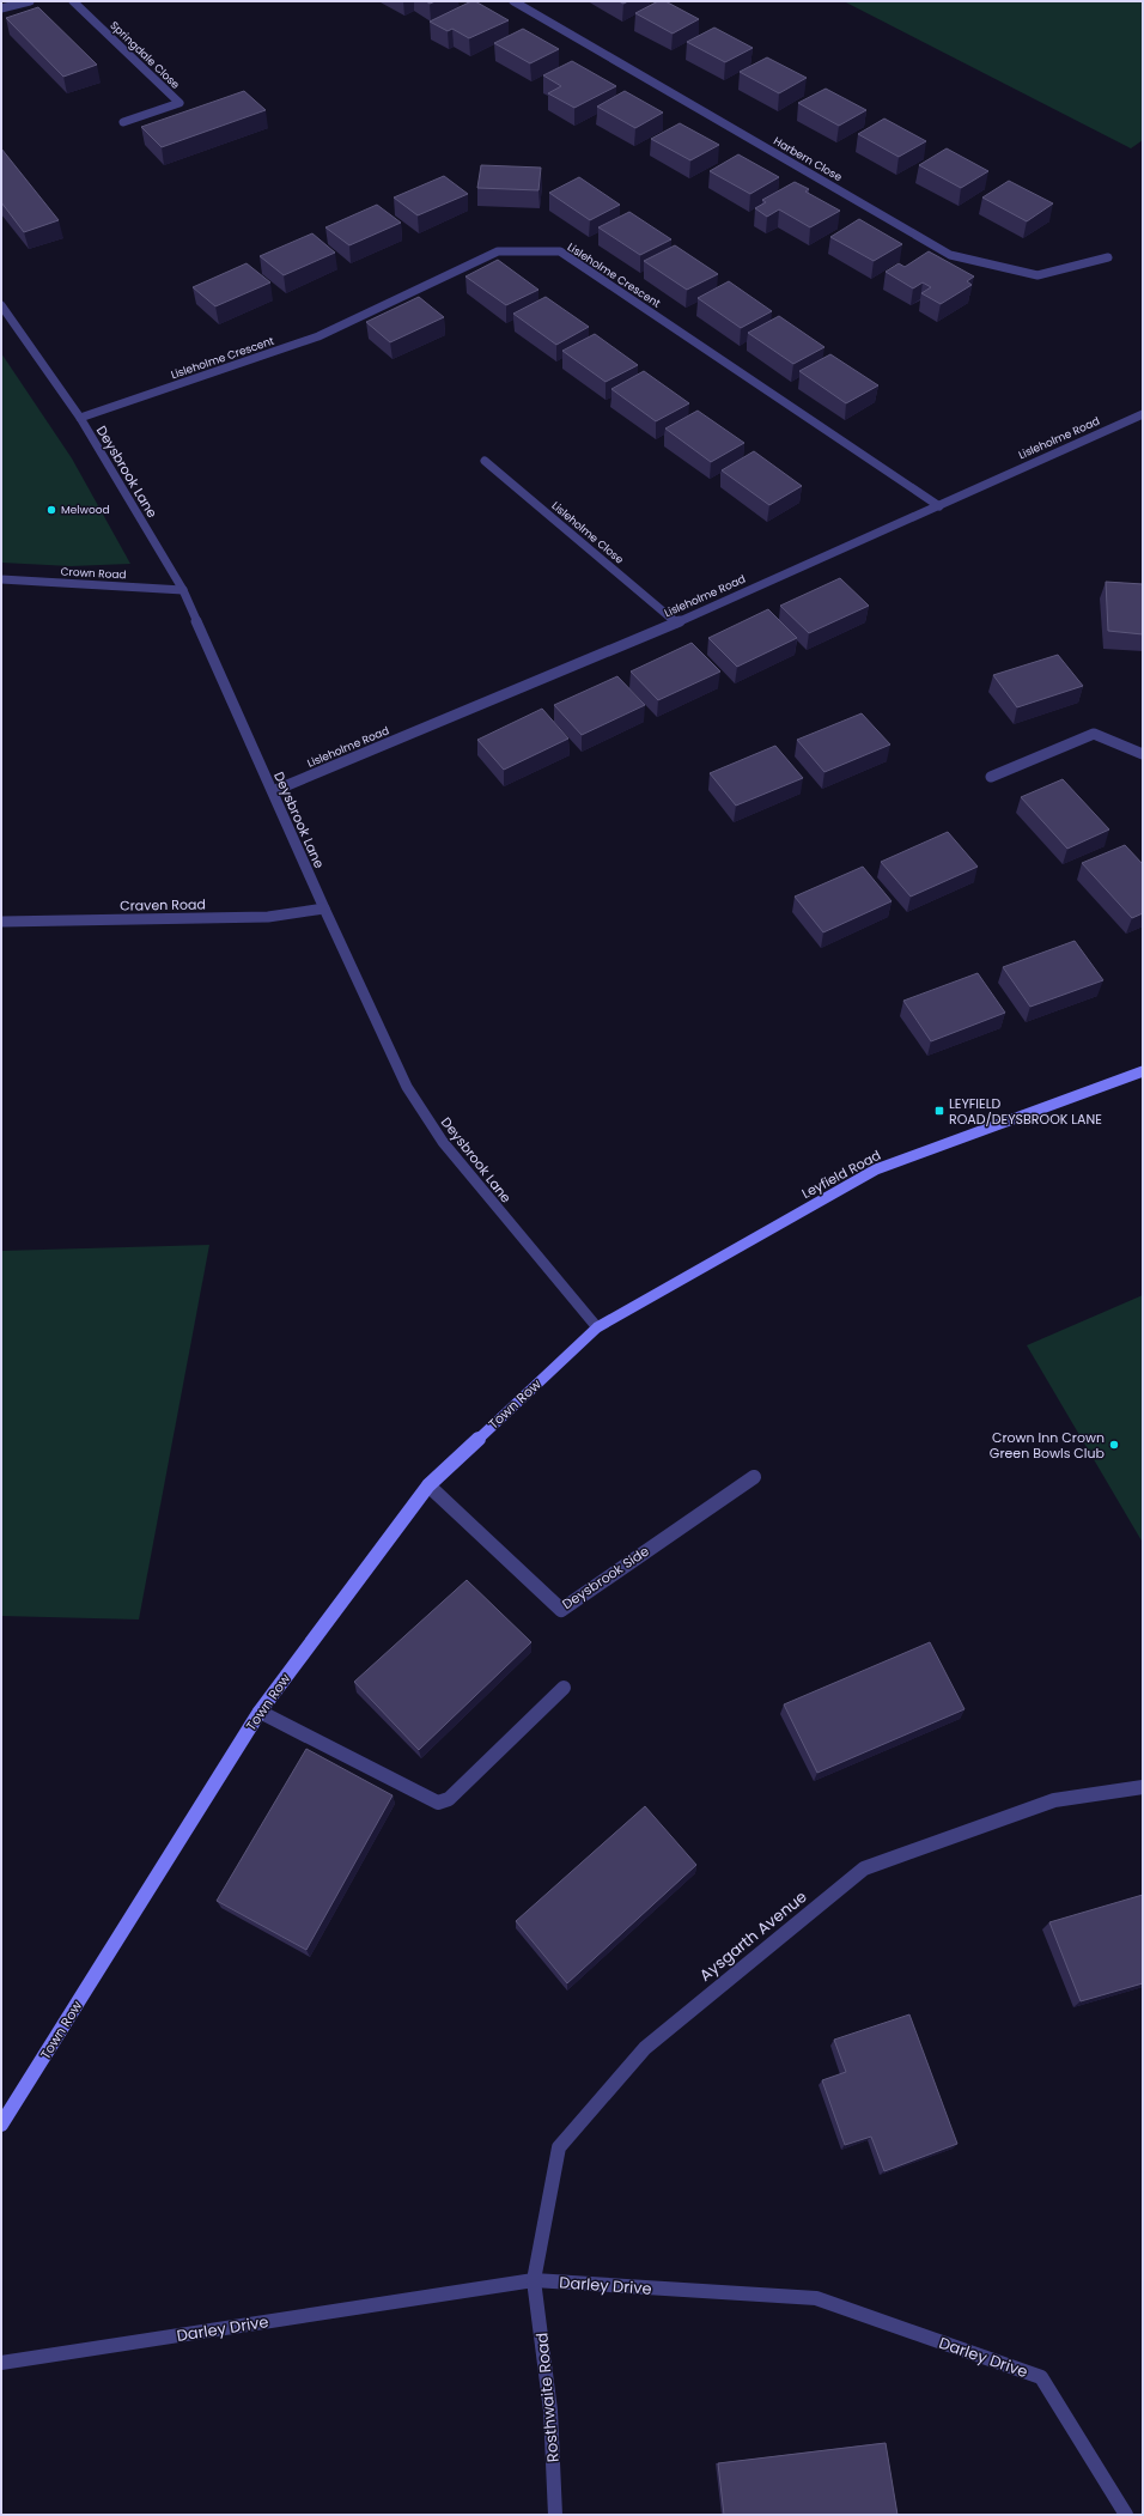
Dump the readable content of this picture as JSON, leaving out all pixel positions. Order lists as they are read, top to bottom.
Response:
{
  "streets": {
    "street": [
      "Springdale Close",
      "Harbern Close",
      "Lisleholme Crescent",
      "Lisleholme Road",
      "Deysbrook Lane",
      "Lisleholme Close",
      "Crown Road",
      "Craven Road",
      "Leyfield Road",
      "Town Row",
      "Deysbrook Side",
      "Aysgarth Avenue",
      "Darley Drive",
      "Rosthwaite Road"
    ]
  },
  "crossings": [
    ["Lisleholme Crescent", "Lisleholme Road"],
    ["Lisleholme Crescent", "Deysbrook Lane"],
    ["Lisleholme Road", "Deysbrook Lane"],
    ["Lisleholme Road", "Lisleholme Close"],
    ["Deysbrook Lane", "Crown Road"],
    ["Deysbrook Lane", "Craven Road"],
    ["Deysbrook Lane", "Leyfield Road"],
    ["Deysbrook Lane", "Town Row"],
    ["Leyfield Road", "Town Row"],
    ["Town Row", "Deysbrook Side"],
    ["Aysgarth Avenue", "Darley Drive"],
    ["Aysgarth Avenue", "Rosthwaite Road"],
    ["Darley Drive", "Rosthwaite Road"]
  ],
  "places": {
    "other": ["Melwood", "Crown Inn Crown Green Bowls Club"],
    "transit": ["LEYFIELD ROAD/DEYSBROOK LANE"]
  }
}
